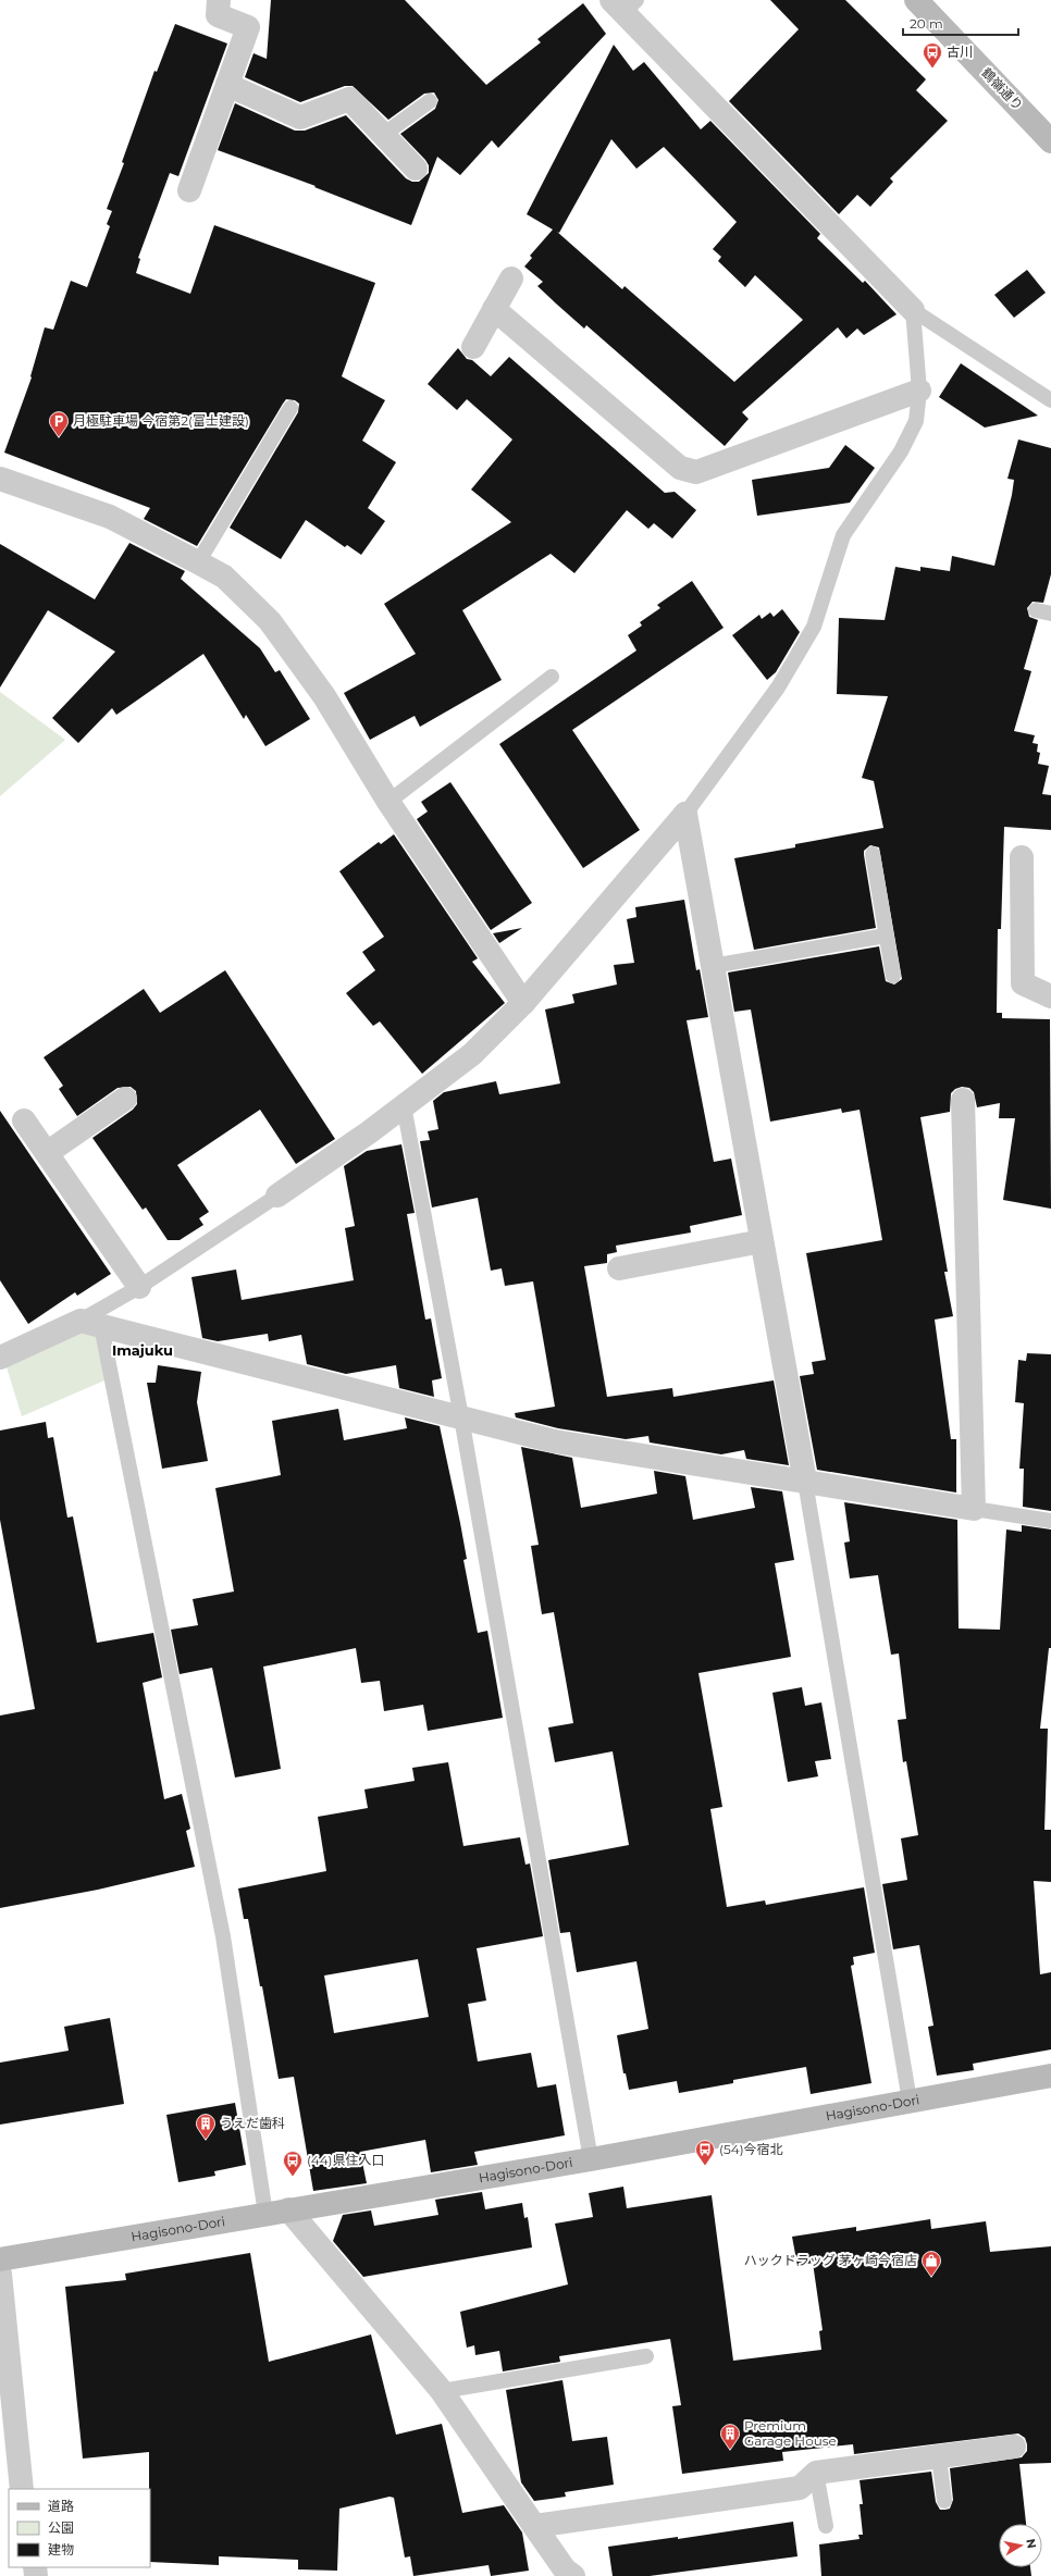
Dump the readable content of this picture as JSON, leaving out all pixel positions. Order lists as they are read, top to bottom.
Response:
{
  "streets": {
    "street": ["鶴嶺通り", "Hagisono-Dori"]
  },
  "districts": ["Imajuku"],
  "places": {
    "bus stop": ["古川", "(54)今宿北", "(44)県住入口"],
    "parking": ["月極駐車場 今宿第2(富士建設)"],
    "building": ["うえだ歯科", "Premium Garage House"],
    "shop": ["ハックドラッグ 茅ヶ崎今宿店"]
  },
  "legend": ["道路", "公園", "建物"],
  "scale_bar": "20 m",
  "north": "right"
}
